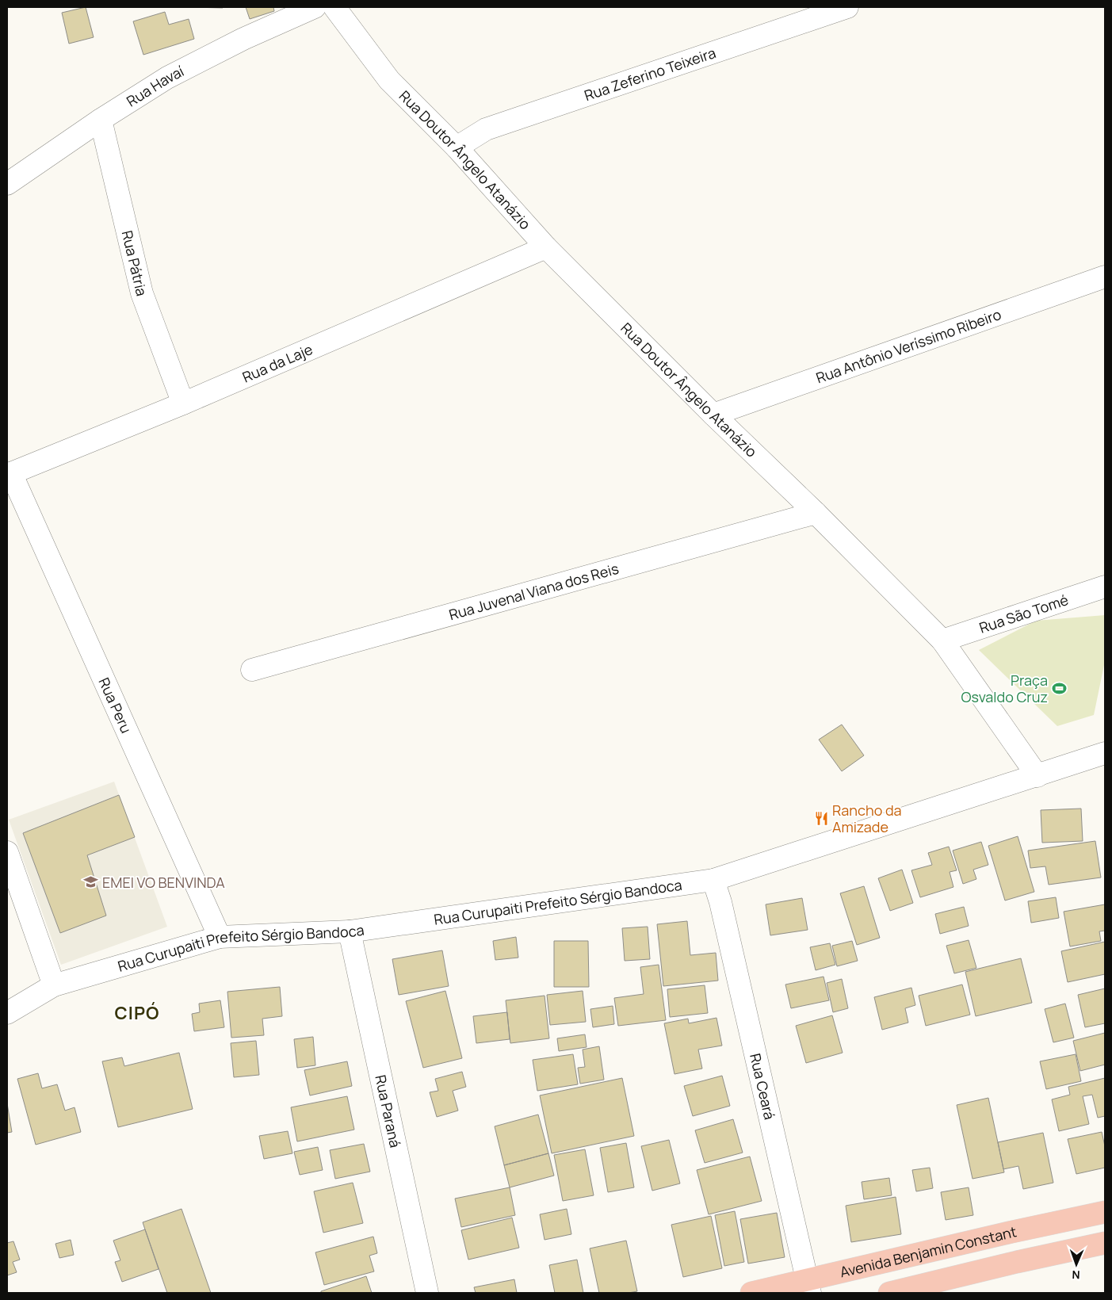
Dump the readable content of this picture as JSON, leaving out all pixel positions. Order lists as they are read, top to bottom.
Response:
{
  "streets": {
    "main road": ["Avenida Benjamin Constant"],
    "street": [
      "Rua Zeferino Teixeira",
      "Rua Havaí",
      "Rua Doutor Ângelo Atanázio",
      "Rua Pátria",
      "Rua Antônio Veríssimo Ribeiro",
      "Rua da Laje",
      "Rua Juvenal Viana dos Reis",
      "Rua São Tomé",
      "Rua Peru",
      "Rua Curupaiti Prefeito Sérgio Bandoca",
      "Rua Ceará",
      "Rua Paraná"
    ]
  },
  "crossings": [
    ["Rua Zeferino Teixeira", "Rua Doutor Ângelo Atanázio"],
    ["Rua Havaí", "Rua Pátria"],
    ["Rua Doutor Ângelo Atanázio", "Rua Antônio Veríssimo Ribeiro"],
    ["Rua Doutor Ângelo Atanázio", "Rua da Laje"],
    ["Rua Doutor Ângelo Atanázio", "Rua Juvenal Viana dos Reis"],
    ["Rua Doutor Ângelo Atanázio", "Rua São Tomé"],
    ["Rua Doutor Ângelo Atanázio", "Rua Curupaiti Prefeito Sérgio Bandoca"],
    ["Rua Pátria", "Rua da Laje"],
    ["Rua da Laje", "Rua Peru"],
    ["Rua Peru", "Rua Curupaiti Prefeito Sérgio Bandoca"],
    ["Rua Curupaiti Prefeito Sérgio Bandoca", "Rua Ceará"],
    ["Rua Curupaiti Prefeito Sérgio Bandoca", "Rua Paraná"],
    ["Rua Ceará", "Avenida Benjamin Constant"]
  ],
  "districts": ["CIPÓ"],
  "places": {
    "sports": ["Praça Osvaldo Cruz"],
    "restaurant": ["Rancho da Amizade"],
    "school or university": ["EMEI VO BENVINDA"]
  },
  "north": "bottom"
}
